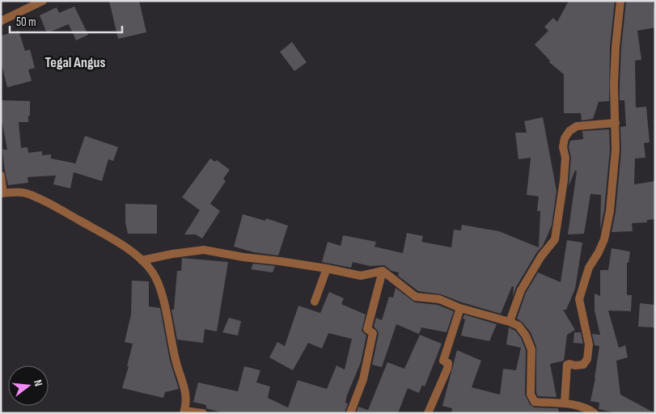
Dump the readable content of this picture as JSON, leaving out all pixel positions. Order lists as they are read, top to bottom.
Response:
{
  "districts": ["Tegal Angus"],
  "scale_bar": "50 m",
  "north": "right"
}
